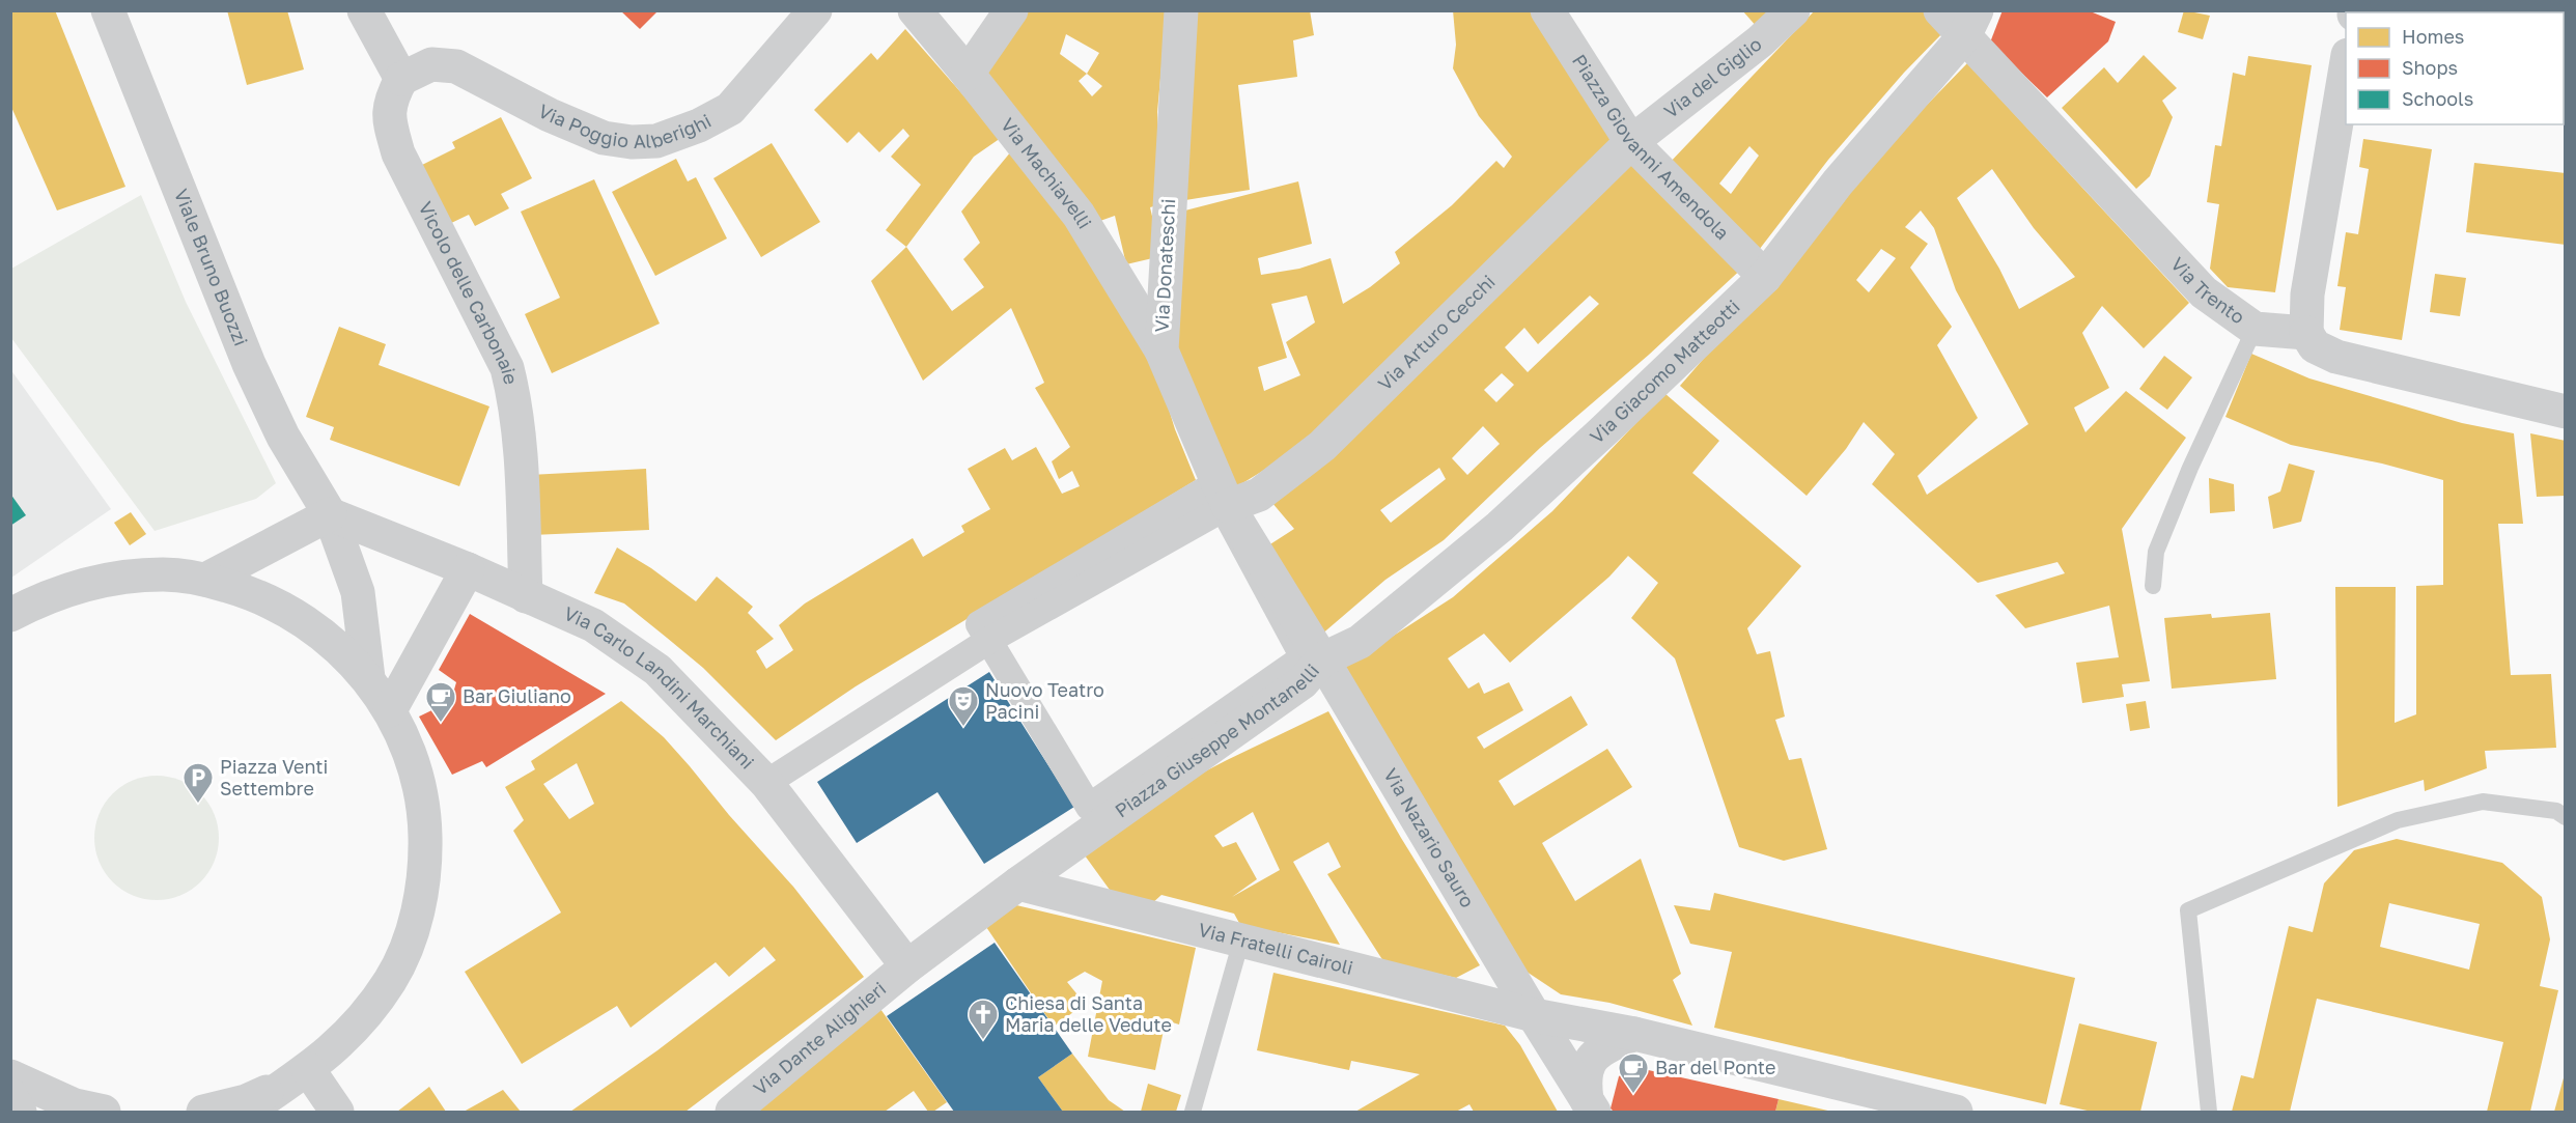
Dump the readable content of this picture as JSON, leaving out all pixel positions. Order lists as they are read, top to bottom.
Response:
{
  "streets": {
    "street": [
      "Via del Giglio",
      "Via Poggio Alberighi",
      "Piazza Giovanni Amendola",
      "Via Machiavelli",
      "Via Donateschi",
      "Viale Bruno Buozzi",
      "Via Trento",
      "Vicolo delle Carbonaie",
      "Via Arturo Cecchi",
      "Via Giacomo Matteotti",
      "Via Carlo Landini Marchiani",
      "Piazza Giuseppe Montanelli",
      "Via Nazario Sauro",
      "Via Fratelli Cairoli",
      "Via Dante Alighieri"
    ]
  },
  "crossings": [
    ["Via del Giglio", "Piazza Giovanni Amendola"],
    ["Via del Giglio", "Via Arturo Cecchi"],
    ["Via Poggio Alberighi", "Vicolo delle Carbonaie"],
    ["Piazza Giovanni Amendola", "Via Arturo Cecchi"],
    ["Piazza Giovanni Amendola", "Via Giacomo Matteotti"],
    ["Via Machiavelli", "Via Donateschi"],
    ["Via Donateschi", "Via Arturo Cecchi"],
    ["Via Donateschi", "Piazza Giuseppe Montanelli"],
    ["Viale Bruno Buozzi", "Via Carlo Landini Marchiani"],
    ["Via Trento", "Via Giacomo Matteotti"],
    ["Vicolo delle Carbonaie", "Via Carlo Landini Marchiani"],
    ["Via Arturo Cecchi", "Piazza Giuseppe Montanelli"],
    ["Via Giacomo Matteotti", "Piazza Giuseppe Montanelli"],
    ["Via Giacomo Matteotti", "Via Nazario Sauro"],
    ["Via Carlo Landini Marchiani", "Piazza Giuseppe Montanelli"],
    ["Via Carlo Landini Marchiani", "Via Dante Alighieri"],
    ["Piazza Giuseppe Montanelli", "Via Nazario Sauro"],
    ["Piazza Giuseppe Montanelli", "Via Fratelli Cairoli"],
    ["Piazza Giuseppe Montanelli", "Via Dante Alighieri"],
    ["Via Nazario Sauro", "Via Fratelli Cairoli"]
  ],
  "places": {
    "cafe": ["Bar Giuliano", "Bar del Ponte"],
    "theatre": ["Nuovo Teatro Pacini"],
    "parking": ["Piazza Venti Settembre"],
    "church": ["Chiesa di Santa Maria delle Vedute"]
  },
  "legend": ["Homes", "Shops", "Schools"]
}
